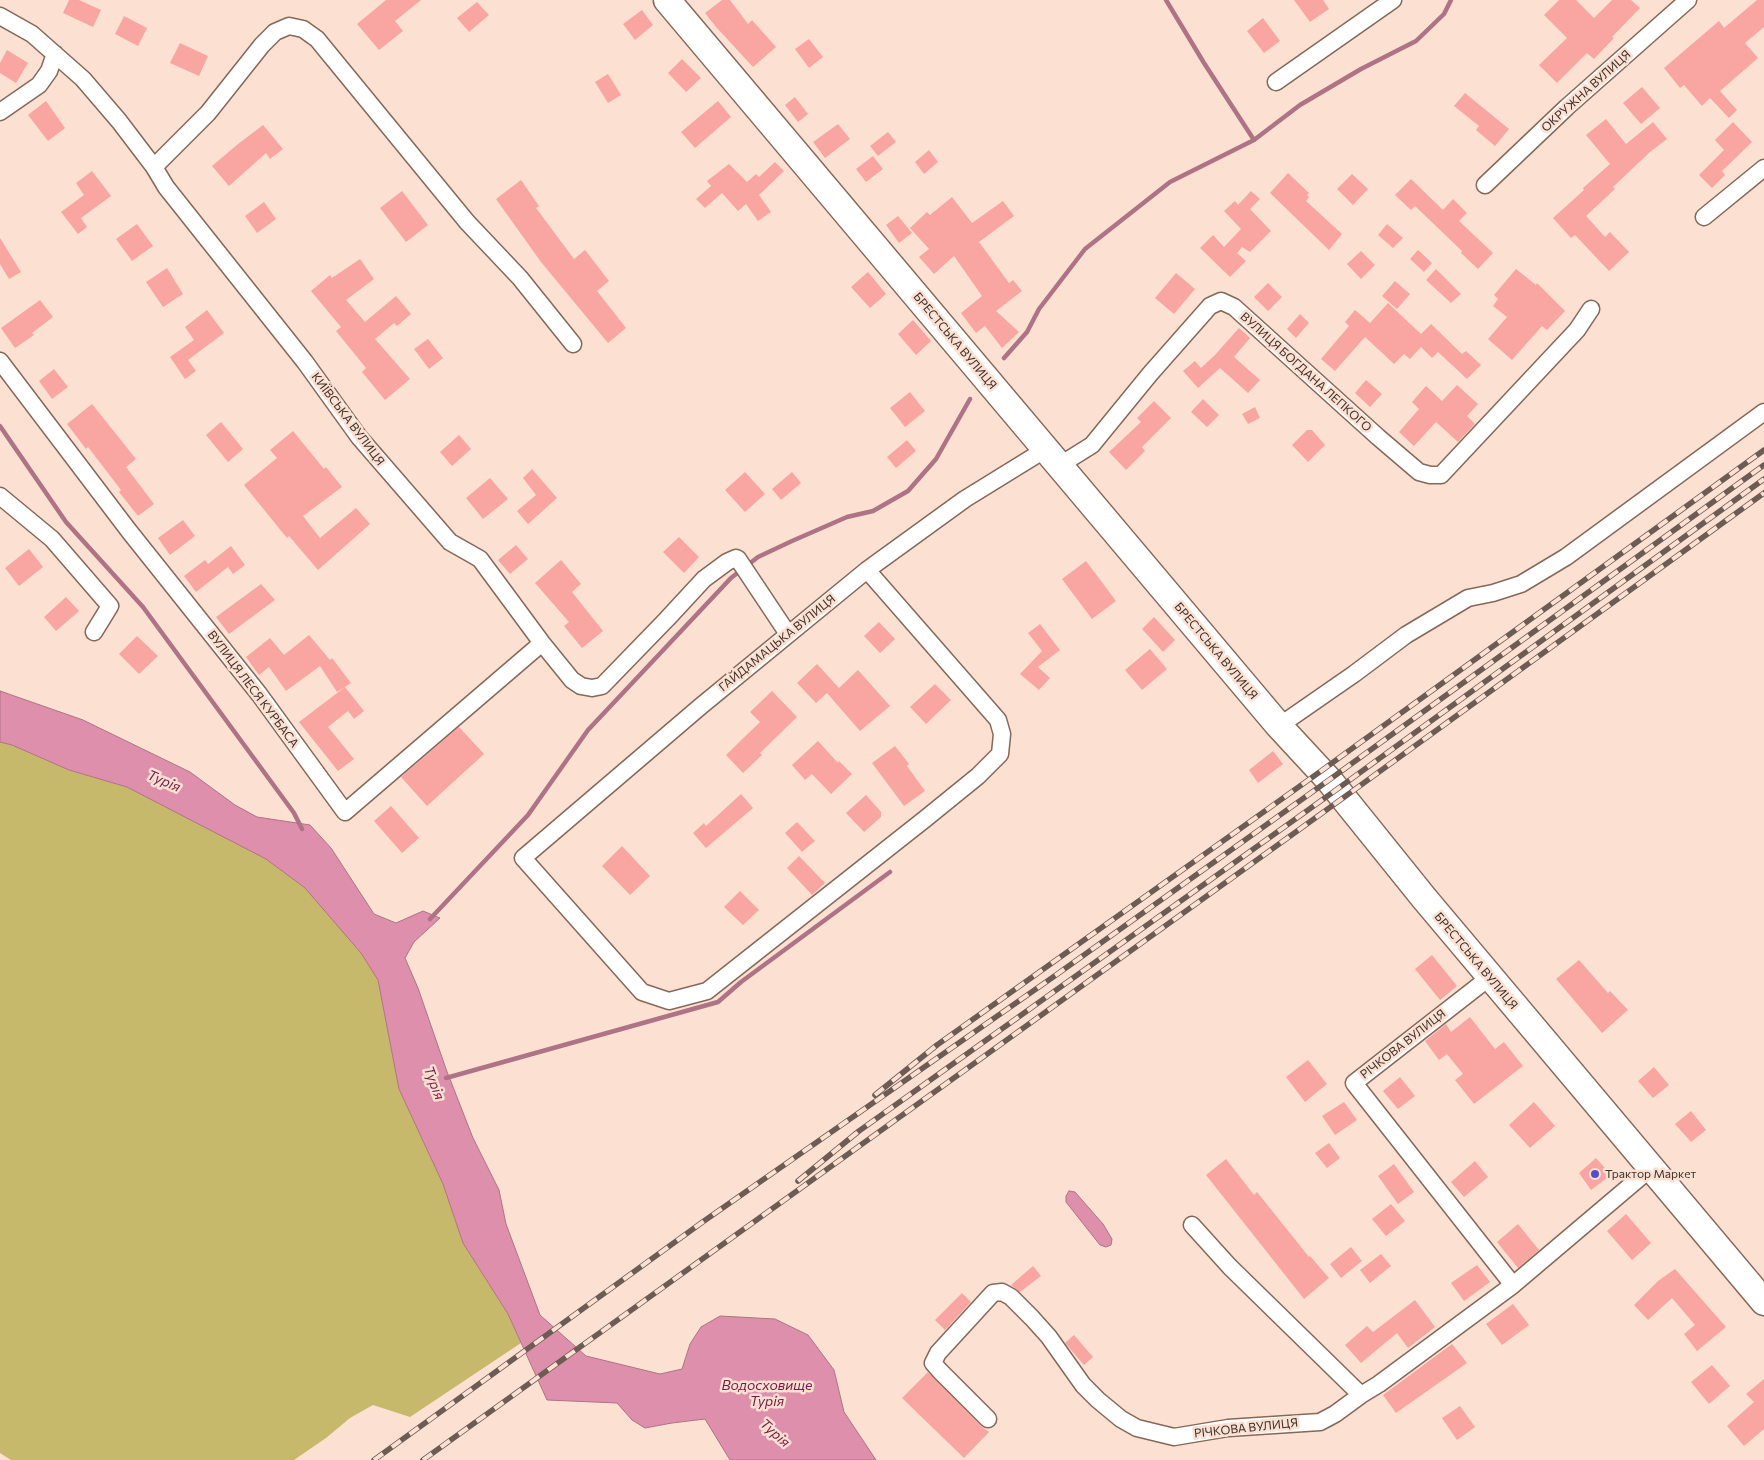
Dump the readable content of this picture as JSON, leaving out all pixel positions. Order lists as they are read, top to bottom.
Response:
{
  "streets": {
    "main road": ["БРЕСТСЬКА ВУЛИЦЯ"],
    "street": [
      "ОКРУЖНА ВУЛИЦЯ",
      "ВУЛИЦЯ БОГДАНА ЛЕПКОГО",
      "КИЇВСЬКА ВУЛИЦЯ",
      "ГАЙДАМАЦЬКА ВУЛИЦЯ",
      "ВУЛИЦЯ ЛЕСЯ КУРБАСА",
      "РІЧКОВА ВУЛИЦЯ"
    ]
  },
  "crossings": [
    ["БРЕСТСЬКА ВУЛИЦЯ", "ВУЛИЦЯ БОГДАНА ЛЕПКОГО"],
    ["БРЕСТСЬКА ВУЛИЦЯ", "ГАЙДАМАЦЬКА ВУЛИЦЯ"],
    ["БРЕСТСЬКА ВУЛИЦЯ", "РІЧКОВА ВУЛИЦЯ"],
    ["ВУЛИЦЯ БОГДАНА ЛЕПКОГО", "ГАЙДАМАЦЬКА ВУЛИЦЯ"],
    ["КИЇВСЬКА ВУЛИЦЯ", "ГАЙДАМАЦЬКА ВУЛИЦЯ"],
    ["КИЇВСЬКА ВУЛИЦЯ", "ВУЛИЦЯ ЛЕСЯ КУРБАСА"]
  ],
  "water": ["Турія", "Водосховище Турія"],
  "places": ["Трактор Маркет"]
}
